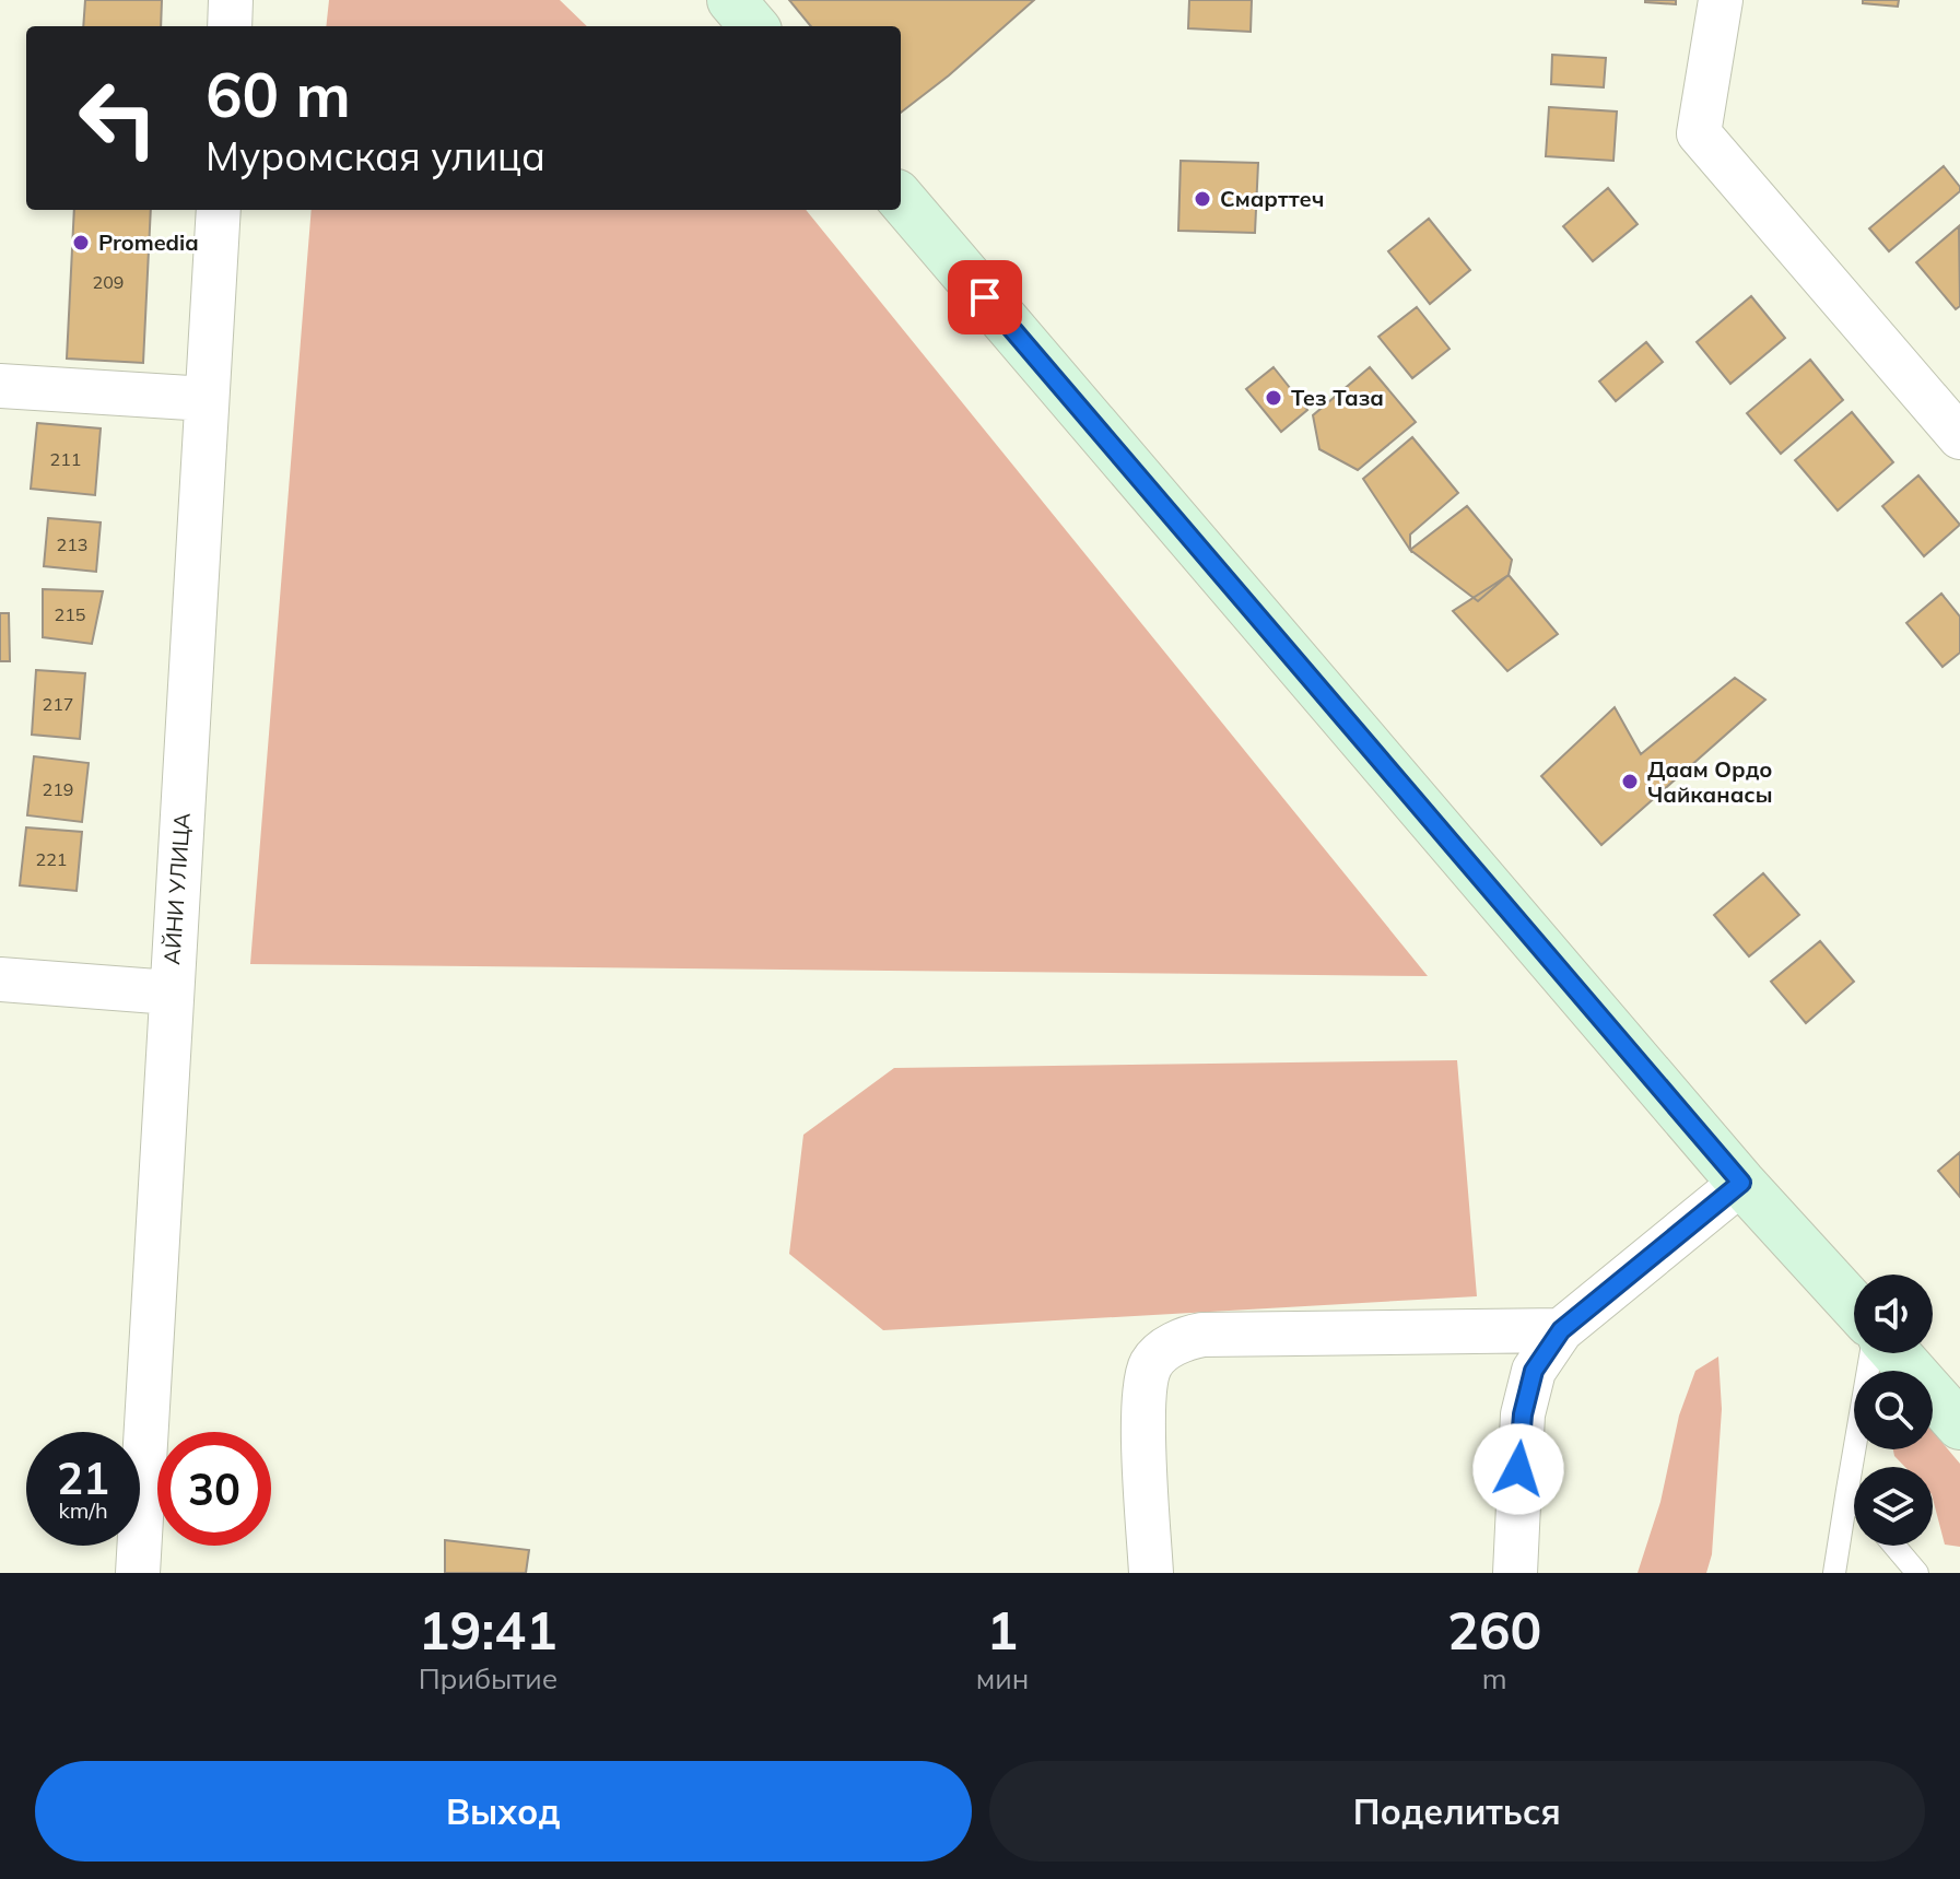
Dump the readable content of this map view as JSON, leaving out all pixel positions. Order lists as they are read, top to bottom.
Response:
{
  "streets": {
    "street": ["АЙНИ УЛИЦА"]
  },
  "places": [
    "Смарттеч",
    "Promedia",
    "Тез Таза",
    "Даам Ордо Чайканасы"
  ],
  "house_numbers": [
    "209",
    "211",
    "213",
    "215",
    "217",
    "219",
    "221"
  ],
  "page": {
    "turn": ["60 m", "Муромская улица"],
    "speed": "21 km/h",
    "limit": "30",
    "eta": [
      "19:41",
      "Прибытие",
      "1",
      "мин",
      "260",
      "m"
    ],
    "buttons": ["Выход", "Поделиться"]
  }
}
